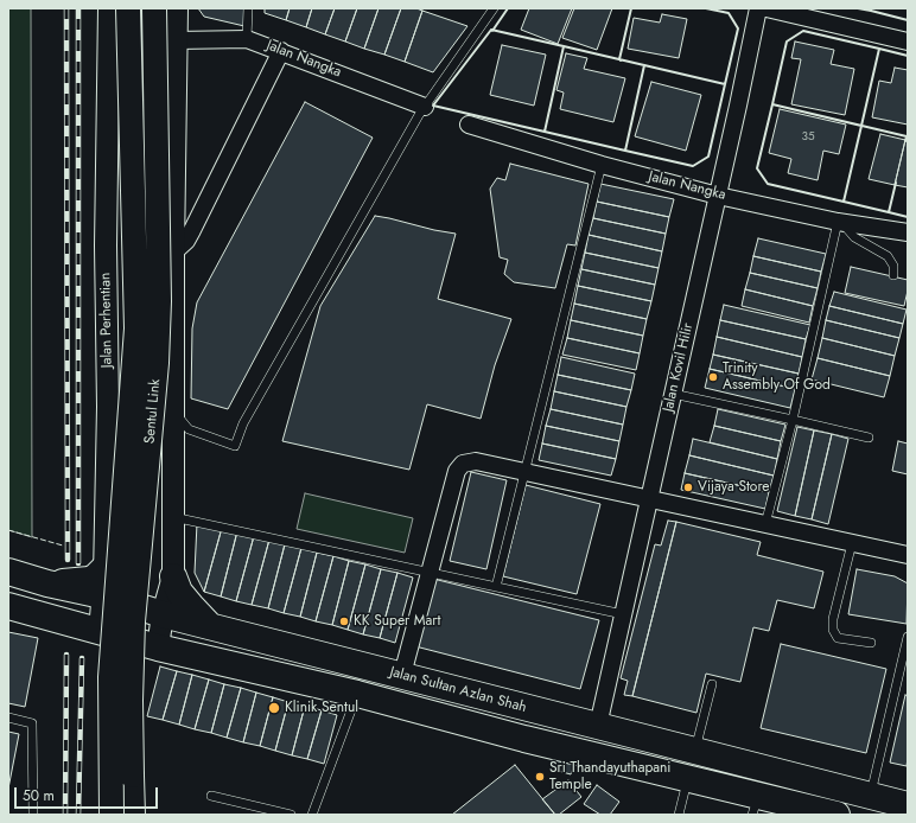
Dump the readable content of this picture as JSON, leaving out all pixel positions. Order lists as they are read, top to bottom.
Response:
{
  "streets": {
    "main road": ["Sentul Link", "Jalan Sultan Azlan Shah"],
    "street": ["Jalan Nangka", "Jalan Perhentian", "Jalan Kovil Hilir"]
  },
  "crossings": [
    ["Jalan Nangka", "Jalan Kovil Hilir"],
    ["Jalan Perhentian", "Jalan Sultan Azlan Shah"],
    ["Jalan Kovil Hilir", "Jalan Sultan Azlan Shah"]
  ],
  "places": [
    "Trinity Assembly Of God",
    "Vijaya Store",
    "KK Super Mart",
    "Klinik Sentul",
    "Sri Thandayuthapani Temple"
  ],
  "house_numbers": ["35"],
  "scale_bar": "50 m"
}
